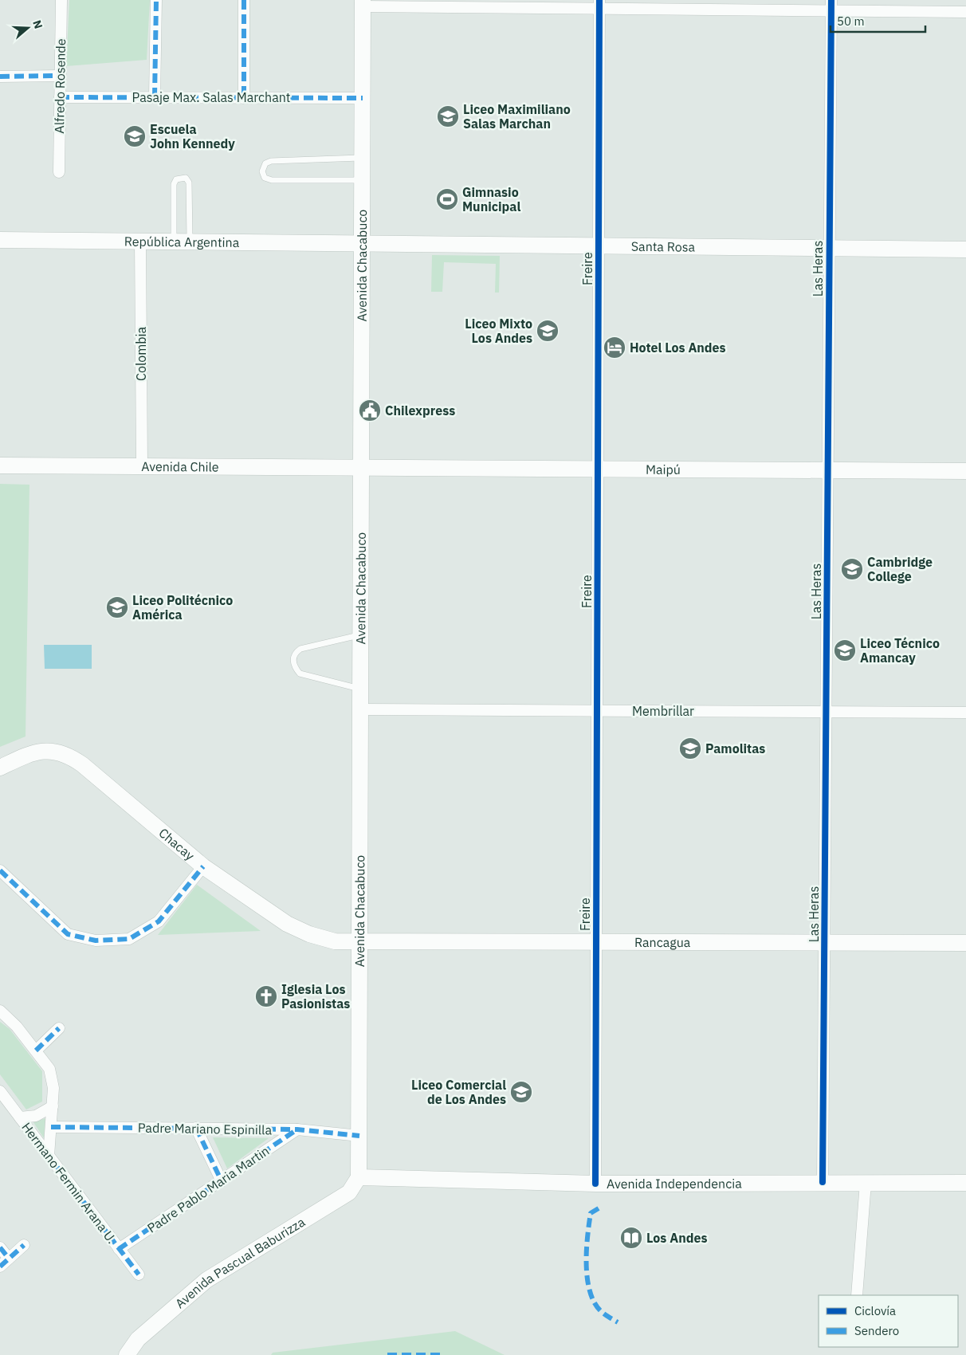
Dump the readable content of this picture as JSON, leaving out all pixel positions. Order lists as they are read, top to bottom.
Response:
{
  "streets": {
    "main road": [
      "República Argentina",
      "Santa Rosa",
      "Avenida Chacabuco",
      "Avenida Chile",
      "Maipú",
      "Chacay",
      "Rancagua",
      "Avenida Independencia",
      "Avenida Pascual Baburizza"
    ],
    "street": [
      "Alfredo Rosende",
      "Pasaje Max. Salas Marchant",
      "Freire",
      "Las Heras",
      "Colombia",
      "Membrillar",
      "Padre Mariano Espinilla",
      "Hermano Fermin Arana U.",
      "Padre Pablo Maria Martin"
    ]
  },
  "crossings": [
    ["Alfredo Rosende", "Pasaje Max. Salas Marchant"],
    ["Pasaje Max. Salas Marchant", "Avenida Chacabuco"],
    ["República Argentina", "Santa Rosa"],
    ["República Argentina", "Avenida Chacabuco"],
    ["República Argentina", "Colombia"],
    ["Santa Rosa", "Avenida Chacabuco"],
    ["Santa Rosa", "Freire"],
    ["Santa Rosa", "Las Heras"],
    ["Avenida Chacabuco", "Avenida Chile"],
    ["Avenida Chacabuco", "Maipú"],
    ["Avenida Chacabuco", "Membrillar"],
    ["Avenida Chacabuco", "Chacay"],
    ["Avenida Chacabuco", "Rancagua"],
    ["Avenida Chacabuco", "Padre Mariano Espinilla"],
    ["Avenida Chacabuco", "Avenida Independencia"],
    ["Avenida Chacabuco", "Avenida Pascual Baburizza"],
    ["Freire", "Maipú"],
    ["Freire", "Membrillar"],
    ["Freire", "Rancagua"],
    ["Freire", "Avenida Independencia"],
    ["Las Heras", "Maipú"],
    ["Las Heras", "Membrillar"],
    ["Las Heras", "Rancagua"],
    ["Las Heras", "Avenida Independencia"],
    ["Colombia", "Avenida Chile"],
    ["Avenida Chile", "Maipú"],
    ["Chacay", "Rancagua"],
    ["Padre Mariano Espinilla", "Padre Pablo Maria Martin"],
    ["Hermano Fermin Arana U.", "Padre Pablo Maria Martin"],
    ["Avenida Independencia", "Avenida Pascual Baburizza"]
  ],
  "places": {
    "school or university": [
      "Liceo Maximiliano Salas Marchan",
      "Escuela John Kennedy",
      "Liceo Mixto Los Andes",
      "Cambridge College",
      "Liceo Politécnico América",
      "Liceo Técnico Amancay",
      "Pamolitas",
      "Liceo Comercial de Los Andes"
    ],
    "sports": ["Gimnasio Municipal"],
    "hotel": ["Hotel Los Andes"],
    "public building": ["Chilexpress"],
    "church": ["Iglesia Los Pasionistas"],
    "library": ["Los Andes"]
  },
  "legend": ["Ciclovía", "Sendero"],
  "scale_bar": "50 m",
  "north": "right"
}
